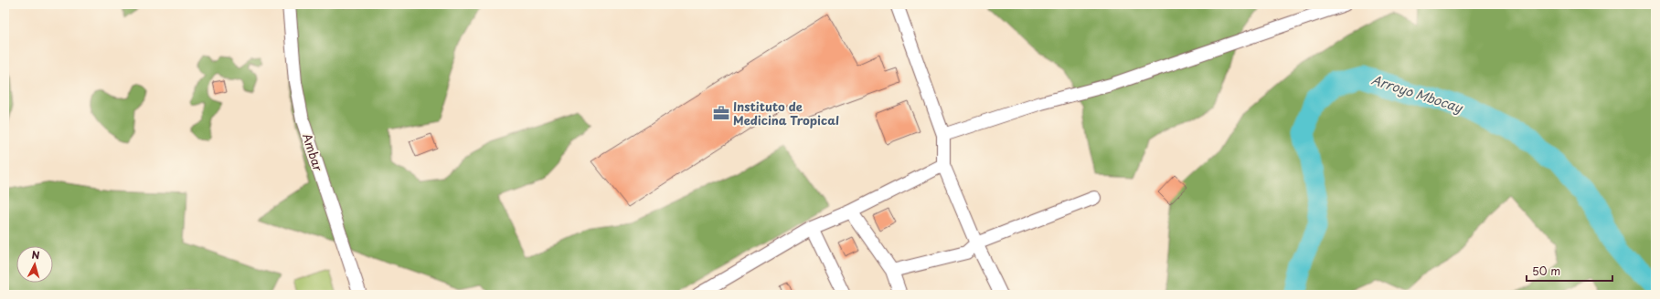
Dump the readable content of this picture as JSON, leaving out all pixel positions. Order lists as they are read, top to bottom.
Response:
{
  "streets": {
    "street": ["Ambar"]
  },
  "water": ["Arroyo Mbocay"],
  "places": {
    "office": ["Instituto de Medicina Tropical"]
  },
  "scale_bar": "50 m",
  "north": "top"
}
